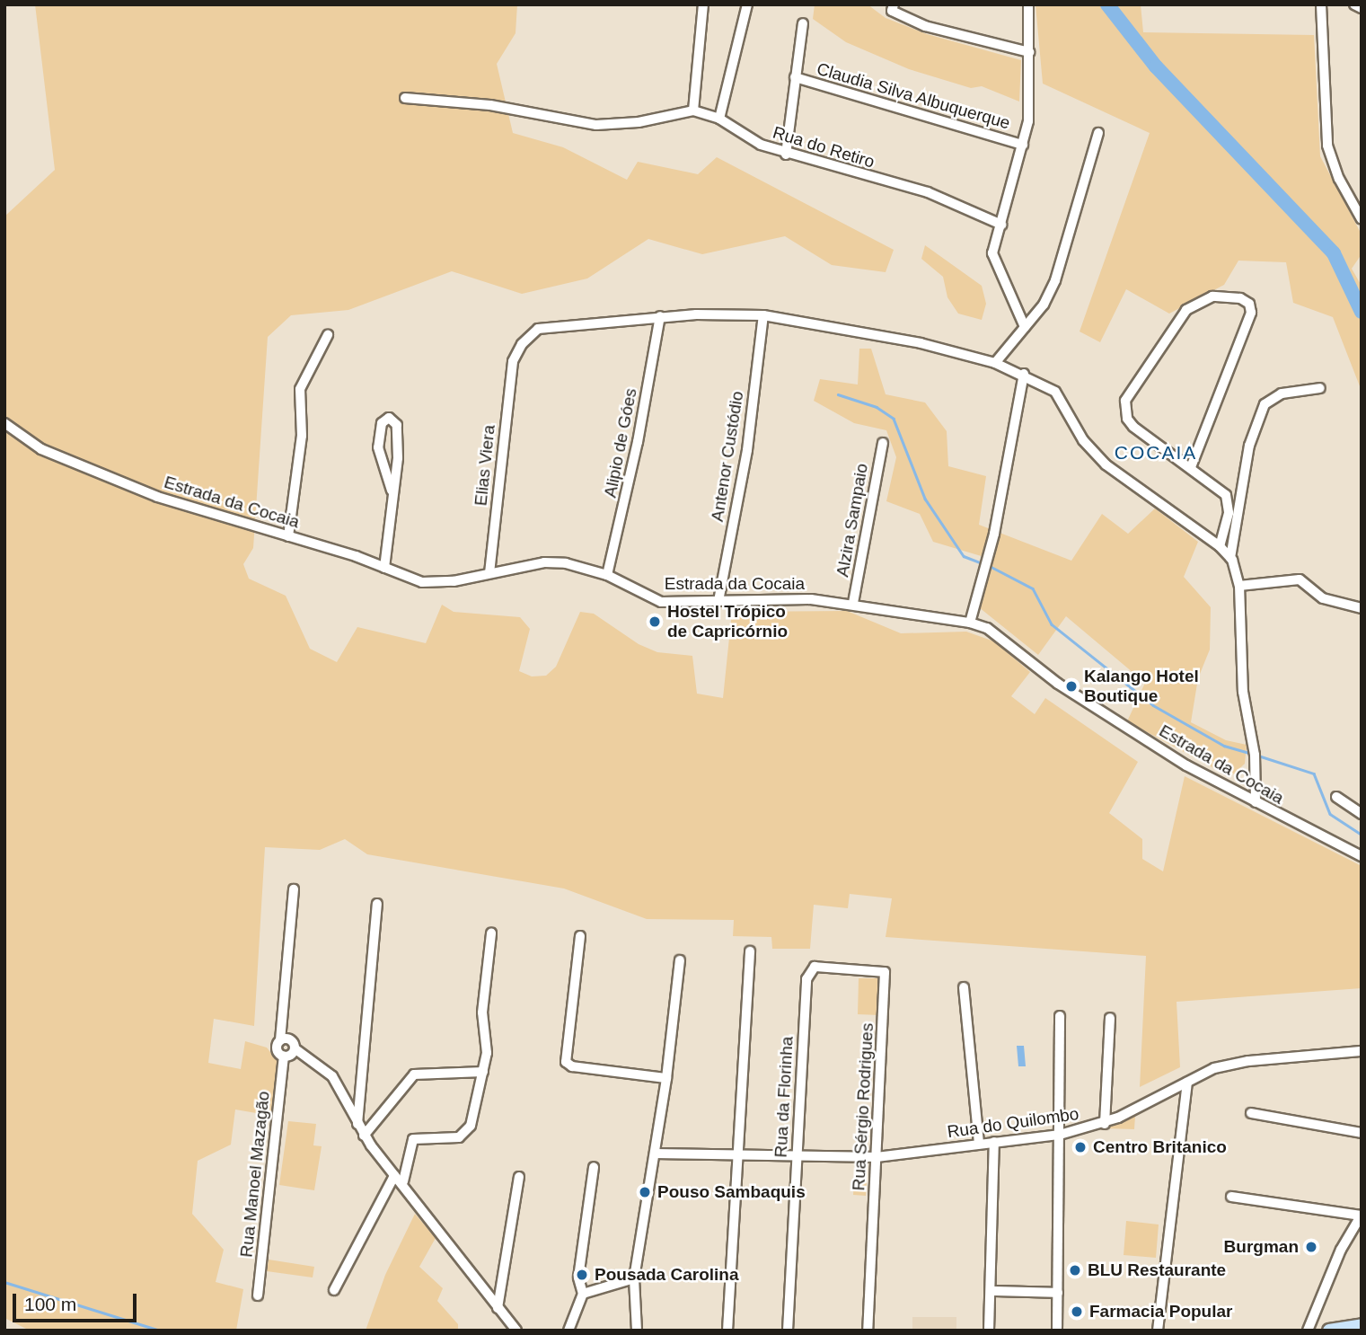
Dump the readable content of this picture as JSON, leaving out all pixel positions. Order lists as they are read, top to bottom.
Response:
{
  "streets": {
    "street": [
      "Claudia Silva Albuquerque",
      "Rua do Retiro",
      "Alipio de Góes",
      "Antenor Custódio",
      "Estrada da Cocaia",
      "Alzira Sampaio",
      "Rua da Florinha",
      "Rua Sérgio Rodrigues",
      "Rua do Quilombo",
      "Rua Manoel Mazagão"
    ]
  },
  "crossings": [
    ["Alipio de Góes", "Estrada da Cocaia"],
    ["Antenor Custódio", "Estrada da Cocaia"],
    ["Estrada da Cocaia", "Alzira Sampaio"],
    ["Rua da Florinha", "Rua Sérgio Rodrigues"],
    ["Rua da Florinha", "Rua do Quilombo"],
    ["Rua Sérgio Rodrigues", "Rua do Quilombo"]
  ],
  "districts": ["COCAIA"],
  "places": [
    "Hostel Trópico de Capricórnio",
    "Kalango Hotel Boutique",
    "Centro Britanico",
    "Pouso Sambaquis",
    "Burgman",
    "BLU Restaurante",
    "Pousada Carolina",
    "Farmacia Popular"
  ],
  "scale_bar": "100 m"
}
